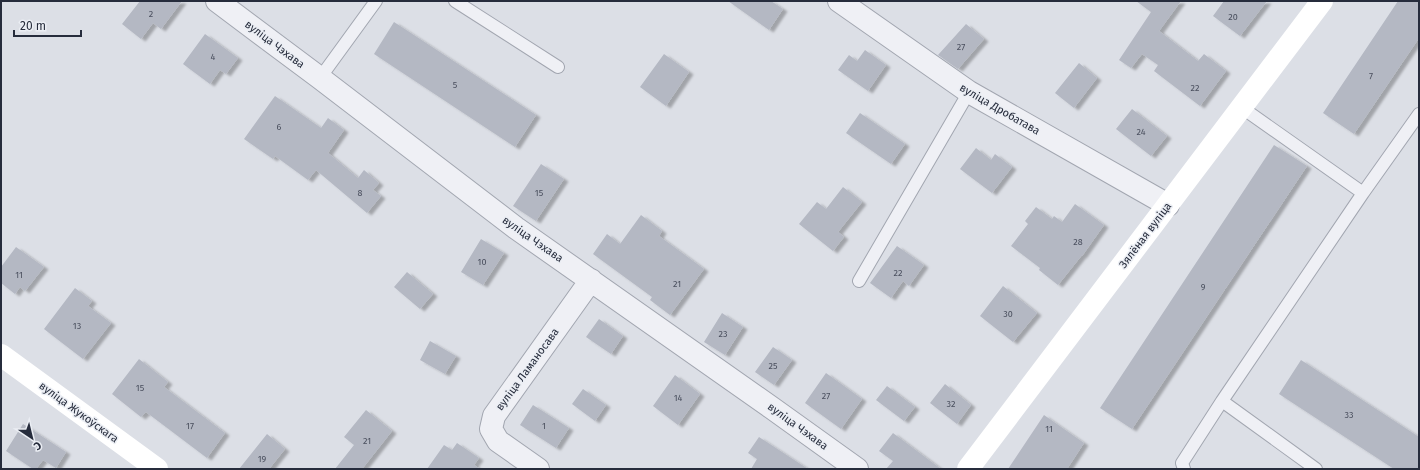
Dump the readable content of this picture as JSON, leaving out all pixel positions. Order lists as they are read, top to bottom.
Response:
{
  "streets": {
    "main road": ["Зялёная вуліца", "вуліца Жукоўскага"],
    "street": ["вуліца Чэхава", "вуліца Дробатава", "вуліца Ламаносава"]
  },
  "crossings": [
    ["вуліца Чэхава", "вуліца Ламаносава"],
    ["вуліца Дробатава", "Зялёная вуліца"]
  ],
  "house_numbers": [
    "2",
    "20",
    "27",
    "4",
    "7",
    "5",
    "22",
    "6",
    "24",
    "8",
    "15",
    "28",
    "10",
    "22",
    "11",
    "21",
    "9",
    "30",
    "13",
    "23",
    "25",
    "15",
    "27",
    "14",
    "32",
    "33",
    "17",
    "1",
    "11",
    "21",
    "19"
  ],
  "scale_bar": "20 m",
  "north": "bottom right"
}
